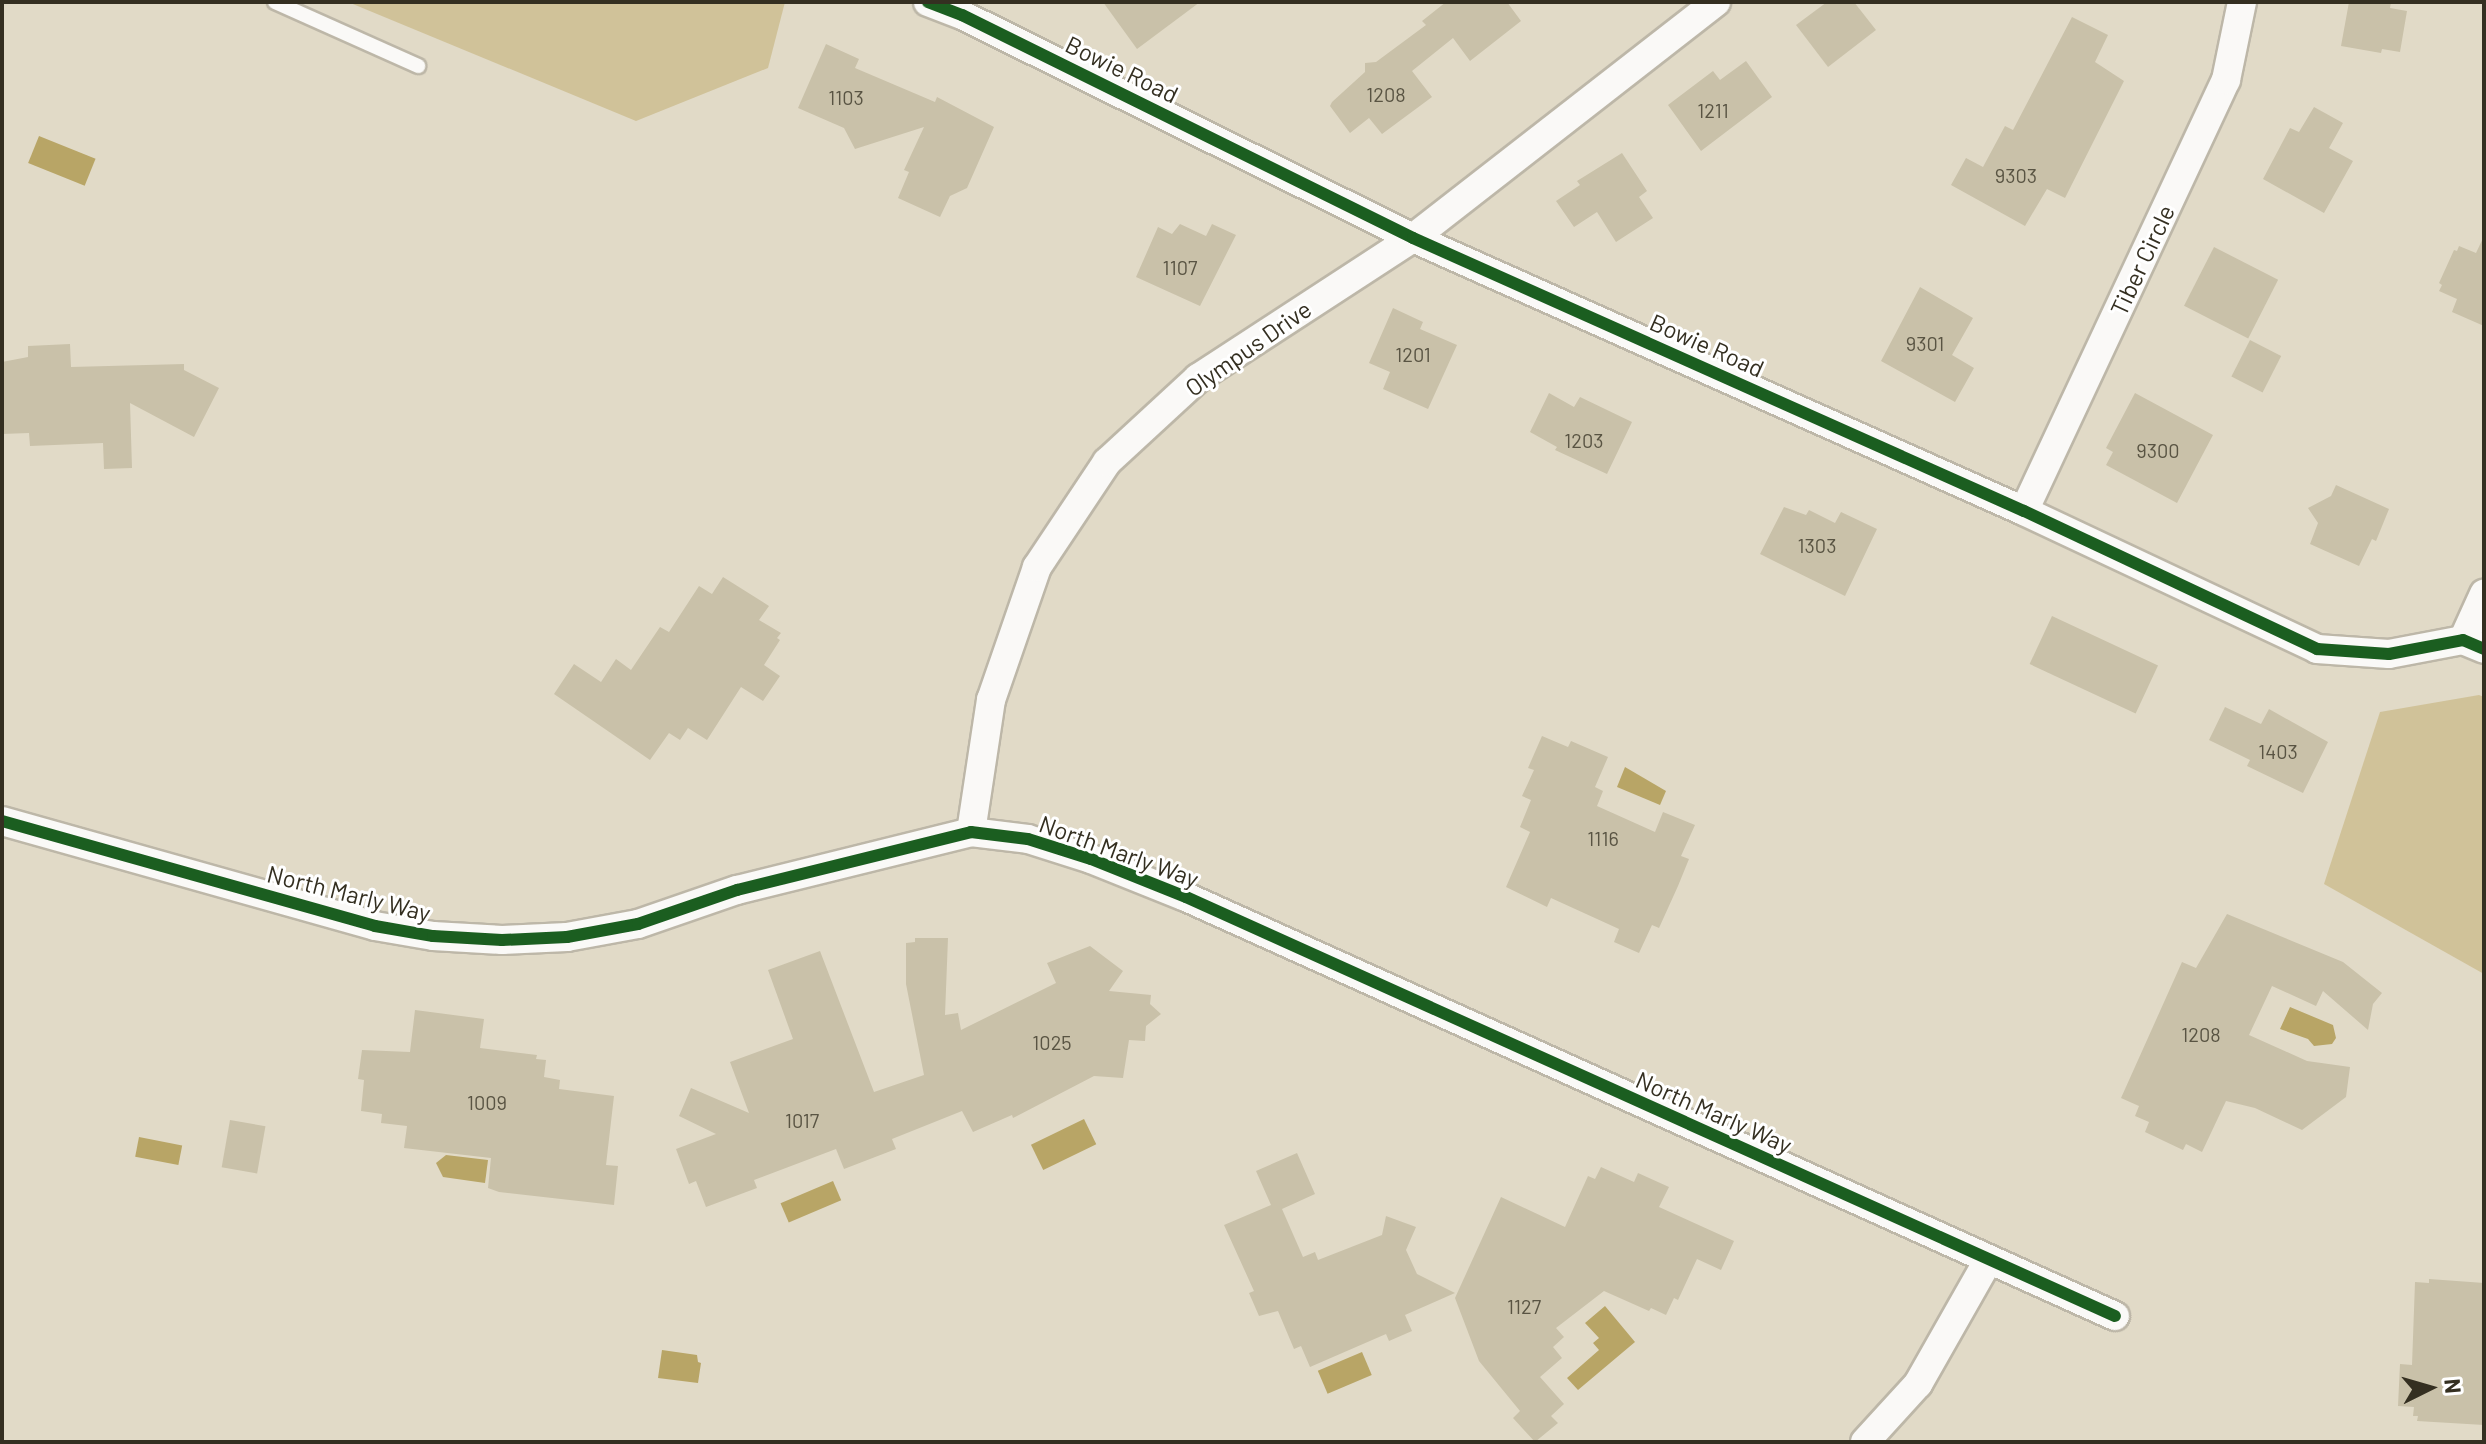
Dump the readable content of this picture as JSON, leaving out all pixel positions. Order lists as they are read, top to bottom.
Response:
{
  "streets": {
    "street": [
      "Bowie Road",
      "Tiber Circle",
      "Olympus Drive",
      "North Marly Way"
    ]
  },
  "crossings": [
    ["Bowie Road", "Tiber Circle"],
    ["Bowie Road", "Olympus Drive"],
    ["Olympus Drive", "North Marly Way"]
  ],
  "house_numbers": [
    "1208",
    "1103",
    "1211",
    "9303",
    "1107",
    "9301",
    "1201",
    "1203",
    "9300",
    "1303",
    "1403",
    "1116",
    "1208",
    "1025",
    "1009",
    "1017",
    "1127"
  ],
  "north": "right"
}
